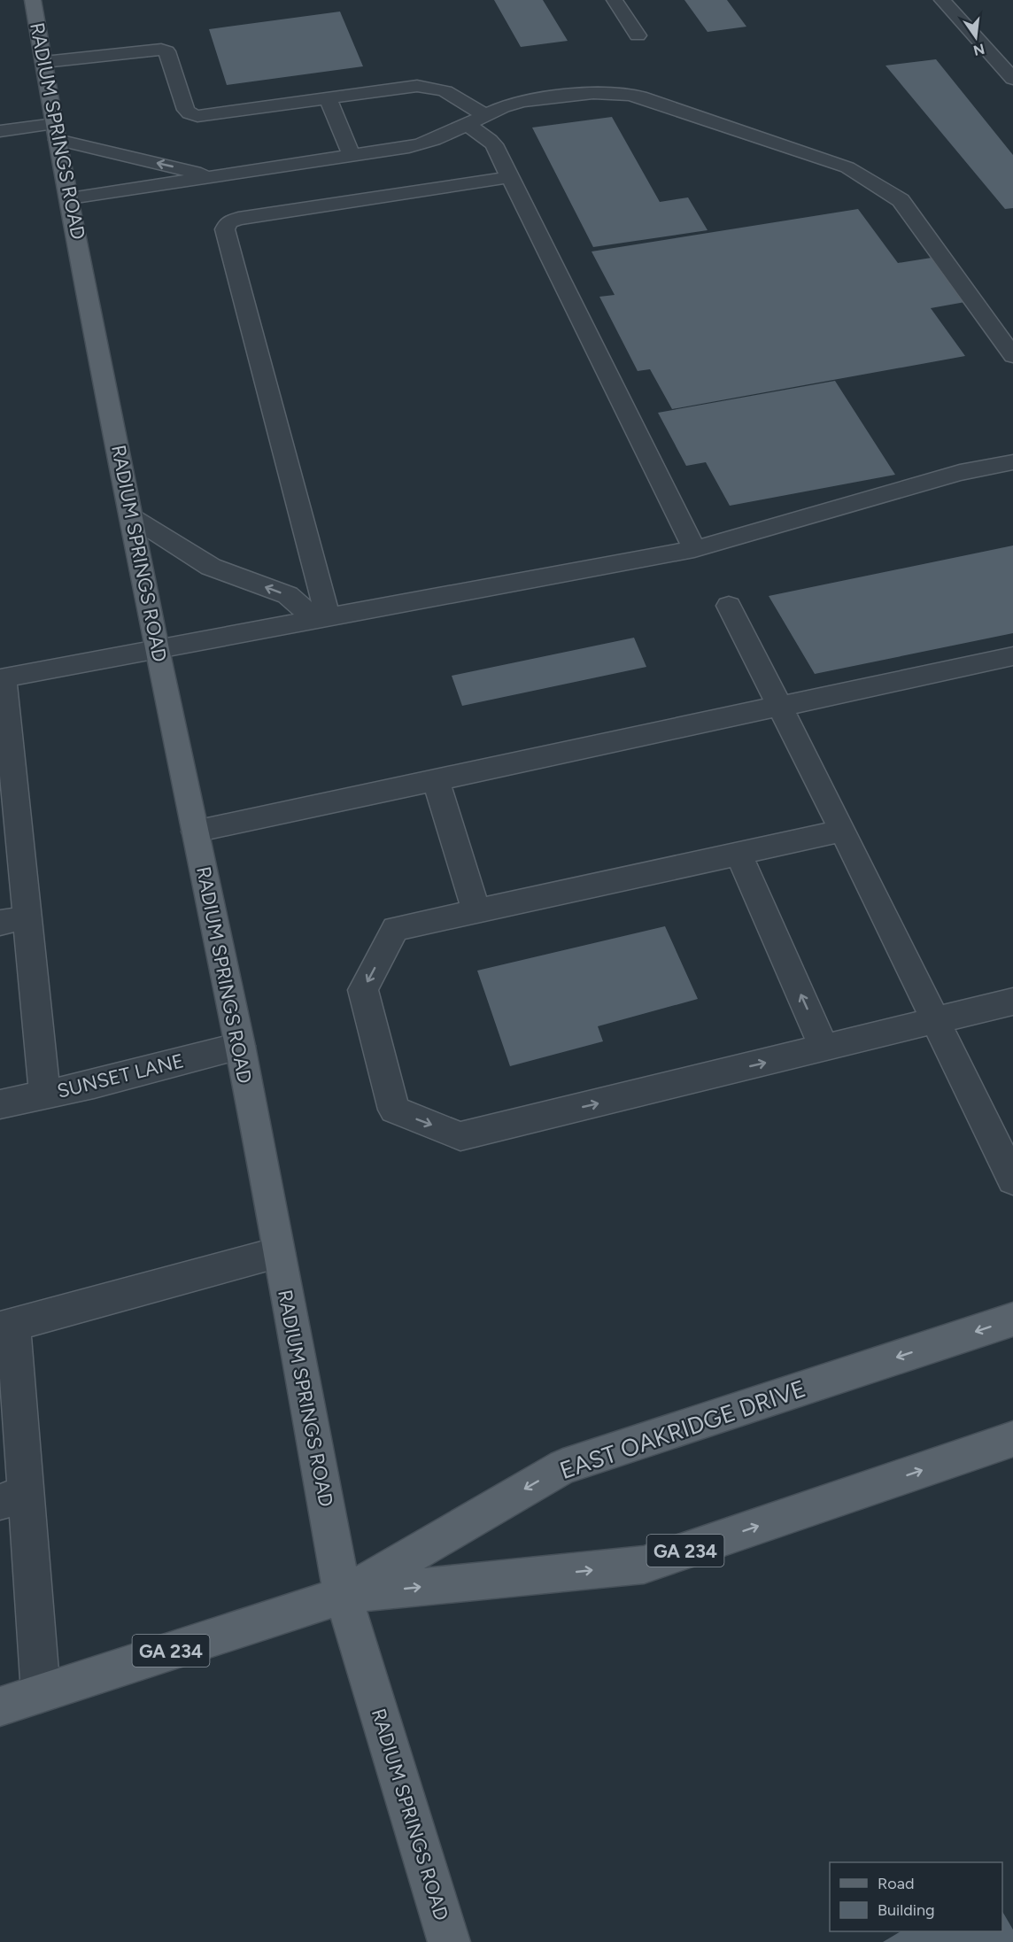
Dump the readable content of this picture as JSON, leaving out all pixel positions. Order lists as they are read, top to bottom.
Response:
{
  "streets": {
    "main road": ["RADIUM SPRINGS ROAD", "EAST OAKRIDGE DRIVE", "GA 234"],
    "street": ["SUNSET LANE"]
  },
  "crossings": [
    ["RADIUM SPRINGS ROAD", "SUNSET LANE"],
    ["RADIUM SPRINGS ROAD", "EAST OAKRIDGE DRIVE"]
  ],
  "legend": ["Road", "Building"],
  "north": "bottom"
}
